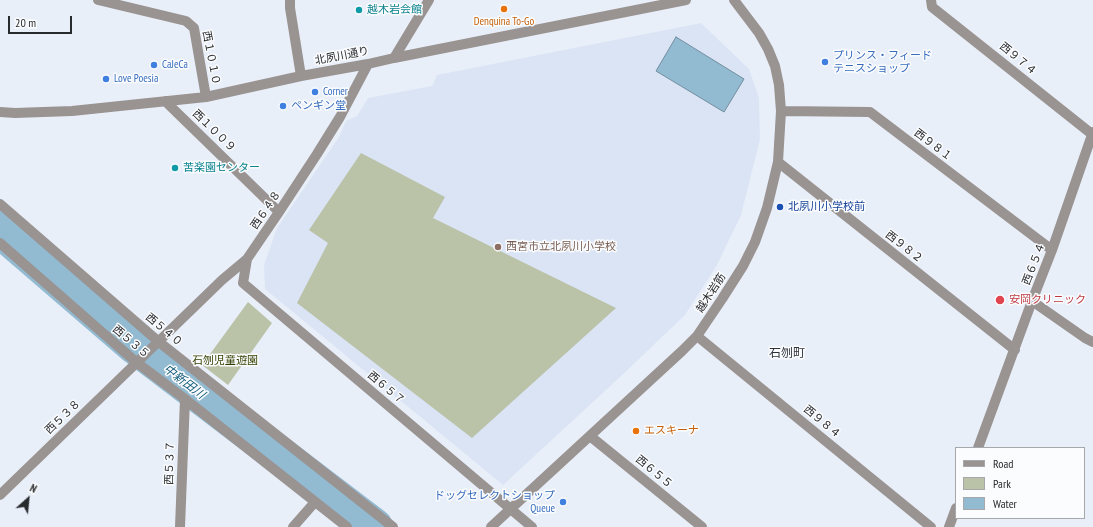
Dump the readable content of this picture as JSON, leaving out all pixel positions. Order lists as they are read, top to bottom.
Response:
{
  "streets": {
    "street": [
      "北夙川通り",
      "西１０１０",
      "西９７４",
      "西１００９",
      "西９８１",
      "西６４８",
      "西９８２",
      "西６５４",
      "越木岩筋",
      "西５４０",
      "西５３５",
      "西６５７",
      "西５３８",
      "西９８４",
      "西５３７",
      "西６５５"
    ]
  },
  "crossings": [
    ["北夙川通り", "西１０１０"],
    ["北夙川通り", "西１００９"],
    ["北夙川通り", "西６４８"],
    ["西９７４", "西６５４"],
    ["西１００９", "西６４８"],
    ["西９８１", "西６５４"],
    ["西９８１", "越木岩筋"],
    ["西６４８", "西５４０"],
    ["西６４８", "西６５７"],
    ["西６４８", "西５３８"],
    ["西９８２", "西６５４"],
    ["西９８２", "越木岩筋"],
    ["越木岩筋", "西６５７"],
    ["越木岩筋", "西９８４"],
    ["越木岩筋", "西６５５"],
    ["西５４０", "西５３８"],
    ["西５３５", "西５３８"],
    ["西５３５", "西５３７"]
  ],
  "districts": ["石刎町"],
  "water": ["中新田川"],
  "parks": ["石刎児童遊園"],
  "places": [
    "Denquina To-Go",
    "越木岩会館",
    "プリンス・フィード テニスショップ",
    "CaJeCa",
    "Love Poesia",
    "Corner",
    "ペンギン堂",
    "苦楽園センター",
    "北夙川小学校前",
    "西宮市立北夙川小学校",
    "安岡クリニック",
    "エスキーナ",
    "ドッグセレクトショップ Queue"
  ],
  "legend": ["Road", "Park", "Water"],
  "scale_bar": "20 m",
  "north": "top right"
}
